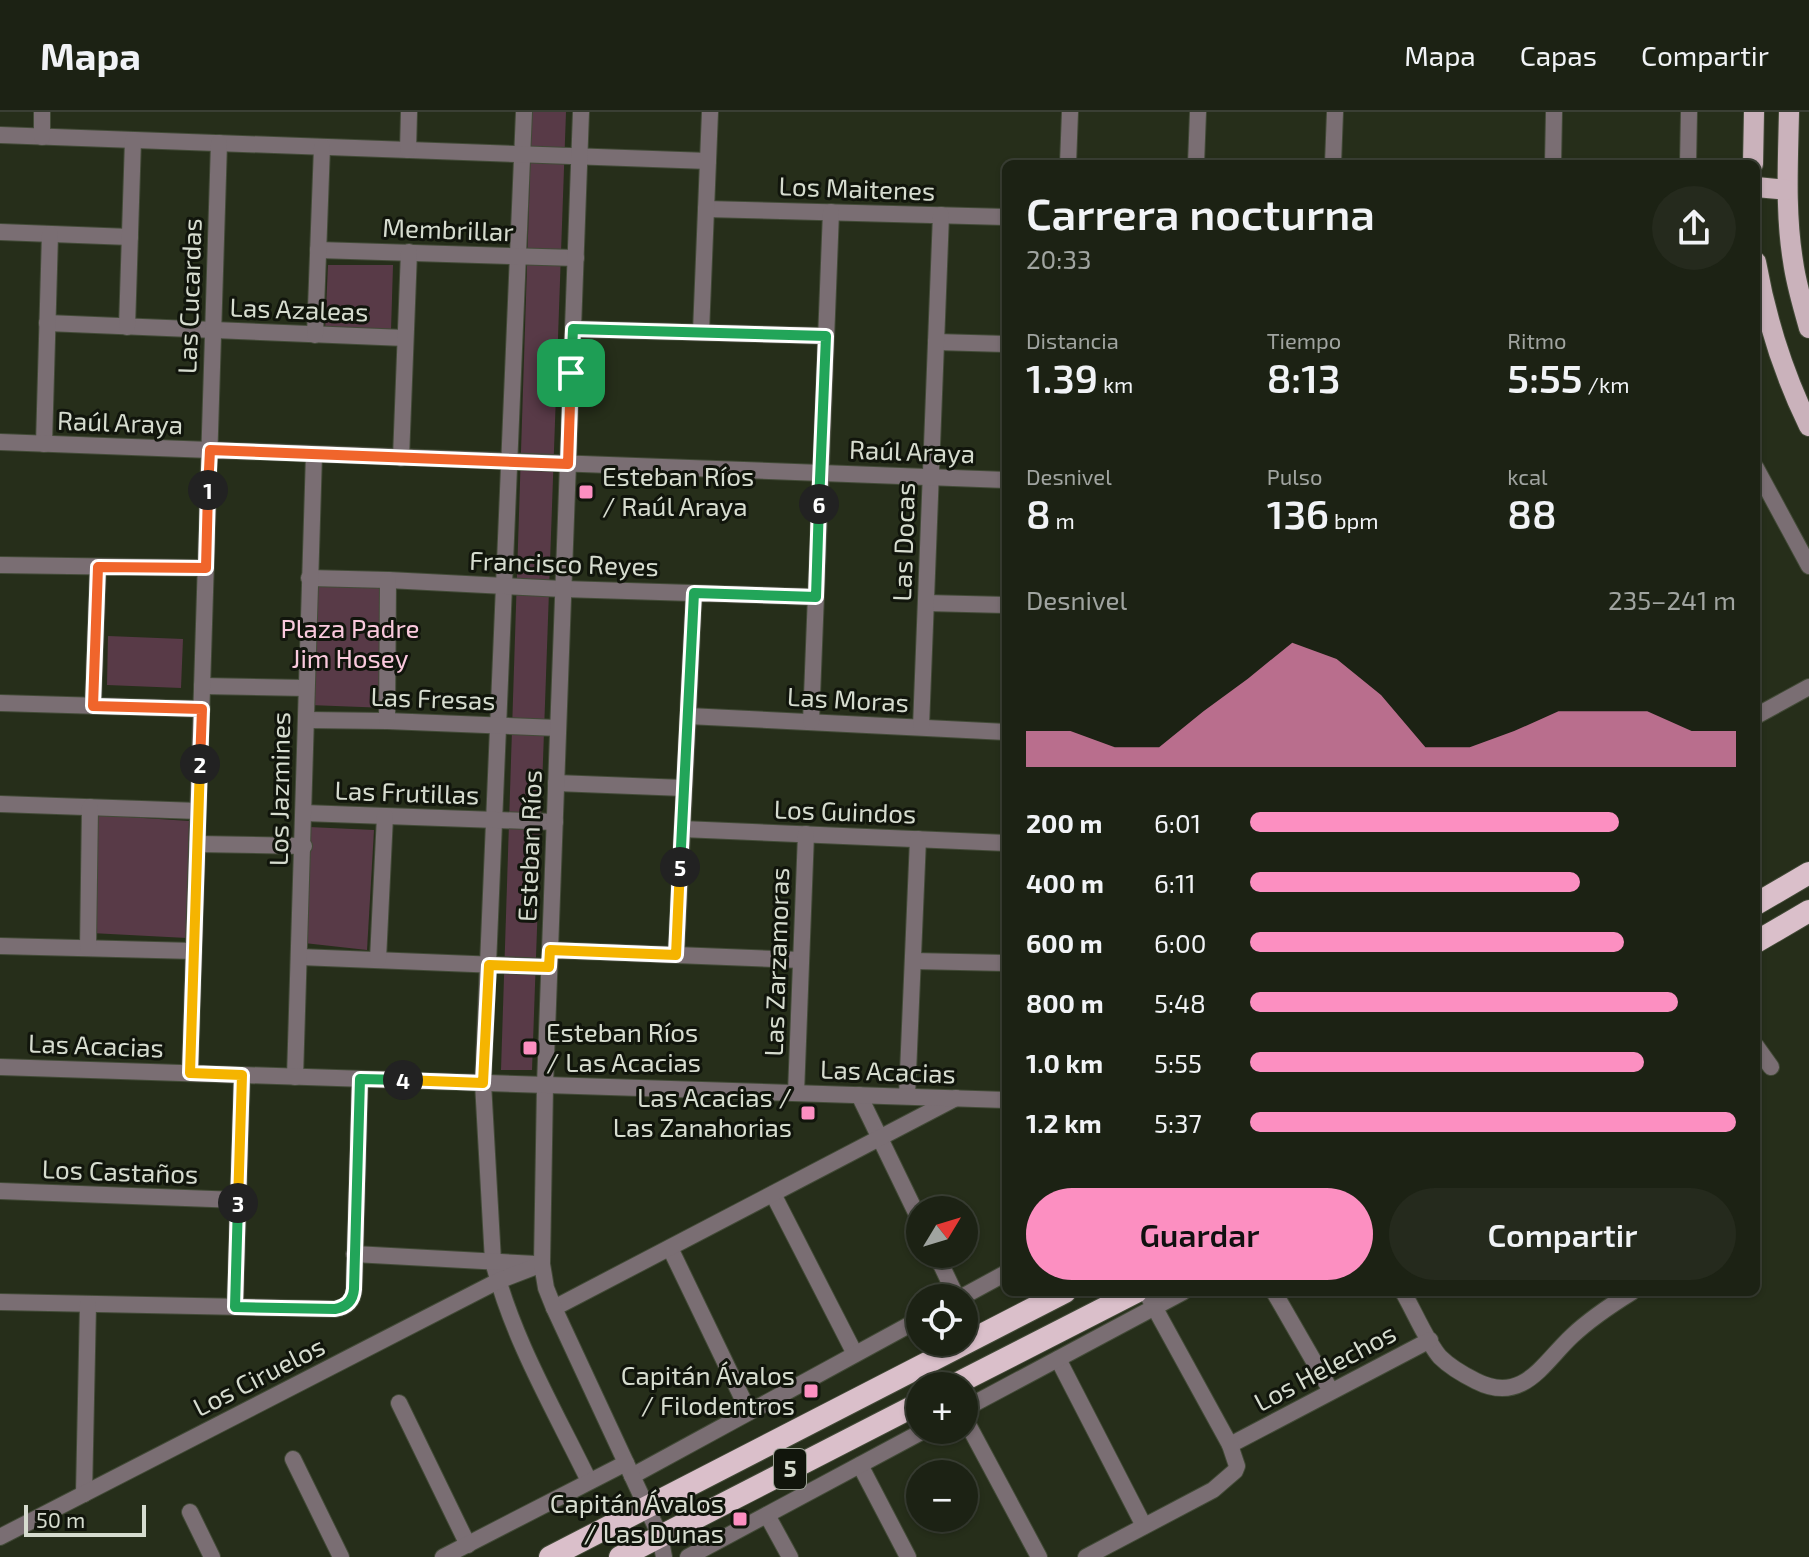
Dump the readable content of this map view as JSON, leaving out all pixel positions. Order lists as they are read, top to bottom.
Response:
{
  "streets": {
    "highway": ["5"],
    "street": [
      "Los Maitenes",
      "Membrillar",
      "Las Cucardas",
      "Las Azaleas",
      "Raúl Araya",
      "Las Docas",
      "Francisco Reyes",
      "Las Fresas",
      "Las Moras",
      "Los Jazmines",
      "Las Frutillas",
      "Los Guindos",
      "Esteban Ríos",
      "Las Zarzamoras",
      "Las Acacias",
      "Los Castaños",
      "Los Helechos",
      "Los Ciruelos"
    ]
  },
  "crossings": [
    ["Los Maitenes", "Las Docas"],
    ["Membrillar", "Esteban Ríos"],
    ["Las Cucardas", "Las Azaleas"],
    ["Las Cucardas", "Raúl Araya"],
    ["Las Cucardas", "Las Acacias"],
    ["Raúl Araya", "Las Docas"],
    ["Raúl Araya", "Los Jazmines"],
    ["Raúl Araya", "Esteban Ríos"],
    ["Las Docas", "Las Moras"],
    ["Francisco Reyes", "Los Jazmines"],
    ["Francisco Reyes", "Esteban Ríos"],
    ["Las Fresas", "Los Jazmines"],
    ["Las Fresas", "Esteban Ríos"],
    ["Los Jazmines", "Las Frutillas"],
    ["Los Jazmines", "Las Acacias"],
    ["Las Frutillas", "Esteban Ríos"],
    ["Los Guindos", "Las Zarzamoras"],
    ["Esteban Ríos", "Las Acacias"],
    ["Esteban Ríos", "Los Ciruelos"],
    ["Esteban Ríos", "5"],
    ["Las Zarzamoras", "Las Acacias"]
  ],
  "parks": ["Plaza Padre Jim Hosey"],
  "places": {
    "transit": [
      "Esteban Ríos / Raúl Araya",
      "Esteban Ríos / Las Acacias",
      "Las Acacias / Las Zanahorias",
      "Capitán Ávalos / Filodentros",
      "Capitán Ávalos / Las Dunas"
    ]
  },
  "scale_bar": "50 m",
  "north": "top right",
  "page": {
    "header": "Mapa",
    "nav": ["Mapa", "Capas", "Compartir"],
    "heading": ["Carrera nocturna", "20:33"],
    "stats": [
      ["Distancia", "1.39 km"],
      ["Tiempo", "8:13"],
      ["Ritmo", "5:55 /km"],
      ["Desnivel", "8 m"],
      ["Pulso", "136 bpm"],
      ["kcal", "88"]
    ],
    "pins": [
      "1",
      "6",
      "2",
      "5",
      "4",
      "3"
    ],
    "chart": ["Desnivel", "235–241 m"],
    "list": [
      {
        "name": "200 m",
        "note": "6:01"
      },
      {
        "name": "400 m",
        "note": "6:11"
      },
      {
        "name": "600 m",
        "note": "6:00"
      },
      {
        "name": "800 m",
        "note": "5:48"
      },
      {
        "name": "1.0 km",
        "note": "5:55"
      },
      {
        "name": "1.2 km",
        "note": "5:37"
      }
    ],
    "buttons": ["Guardar", "Compartir"],
    "map_buttons": ["+", "−"],
    "scale": "50 m"
  }
}
